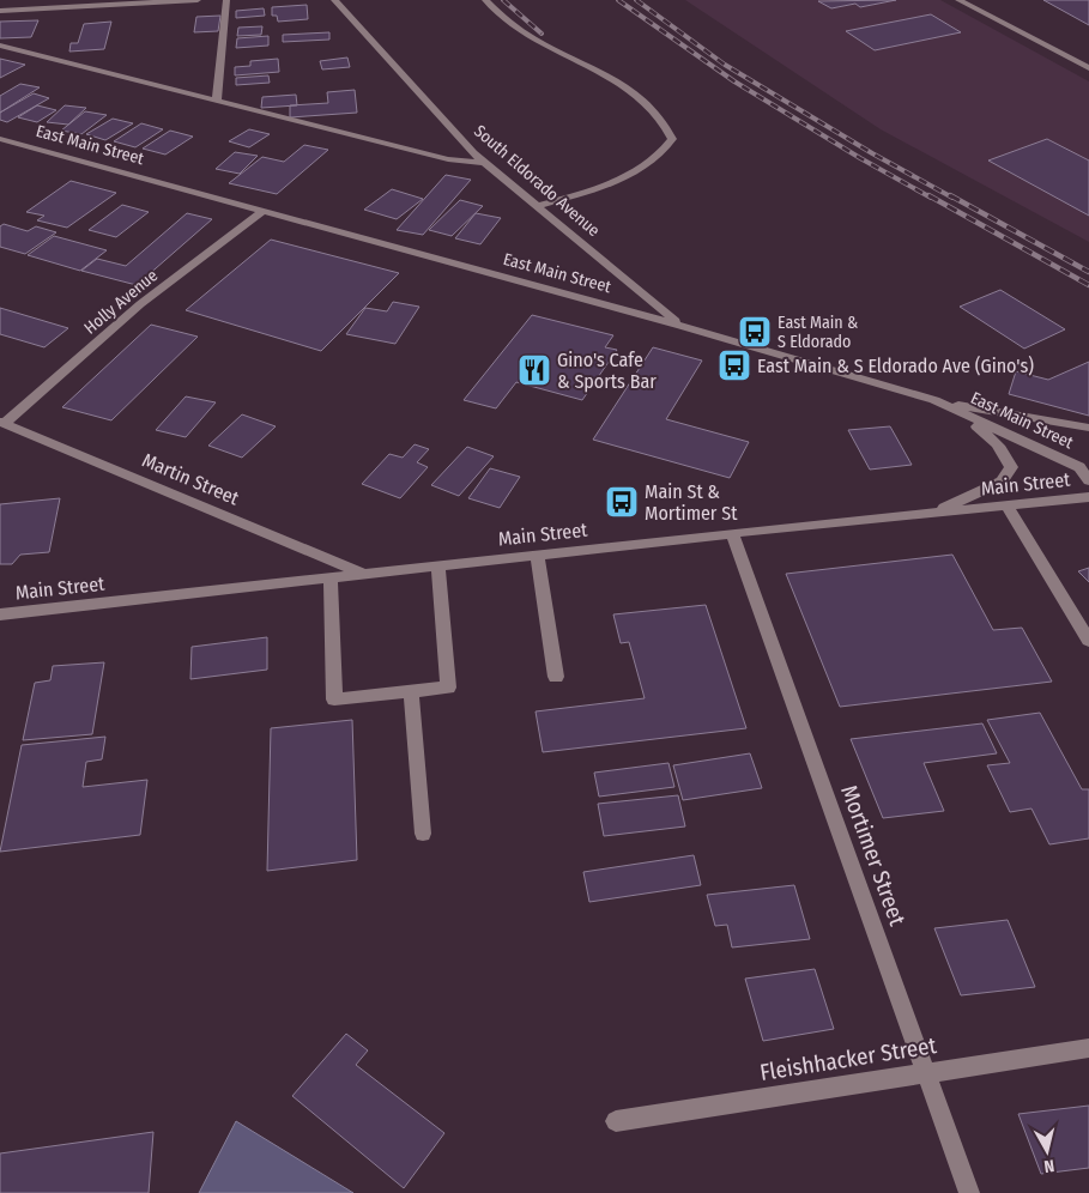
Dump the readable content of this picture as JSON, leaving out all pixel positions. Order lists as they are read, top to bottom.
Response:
{
  "streets": {
    "street": [
      "East Main Street",
      "South Eldorado Avenue",
      "Holly Avenue",
      "Martin Street",
      "Main Street",
      "Mortimer Street",
      "Fleishhacker Street"
    ]
  },
  "crossings": [
    ["East Main Street", "South Eldorado Avenue"],
    ["East Main Street", "Holly Avenue"],
    ["Holly Avenue", "Martin Street"],
    ["Martin Street", "Main Street"],
    ["Main Street", "Mortimer Street"],
    ["Mortimer Street", "Fleishhacker Street"]
  ],
  "places": {
    "bus stop": ["East Main & S Eldorado", "East Main & S Eldorado Ave (Gino's)", "Main St & Mortimer St"],
    "restaurant": ["Gino's Cafe & Sports Bar"]
  },
  "north": "bottom"
}
